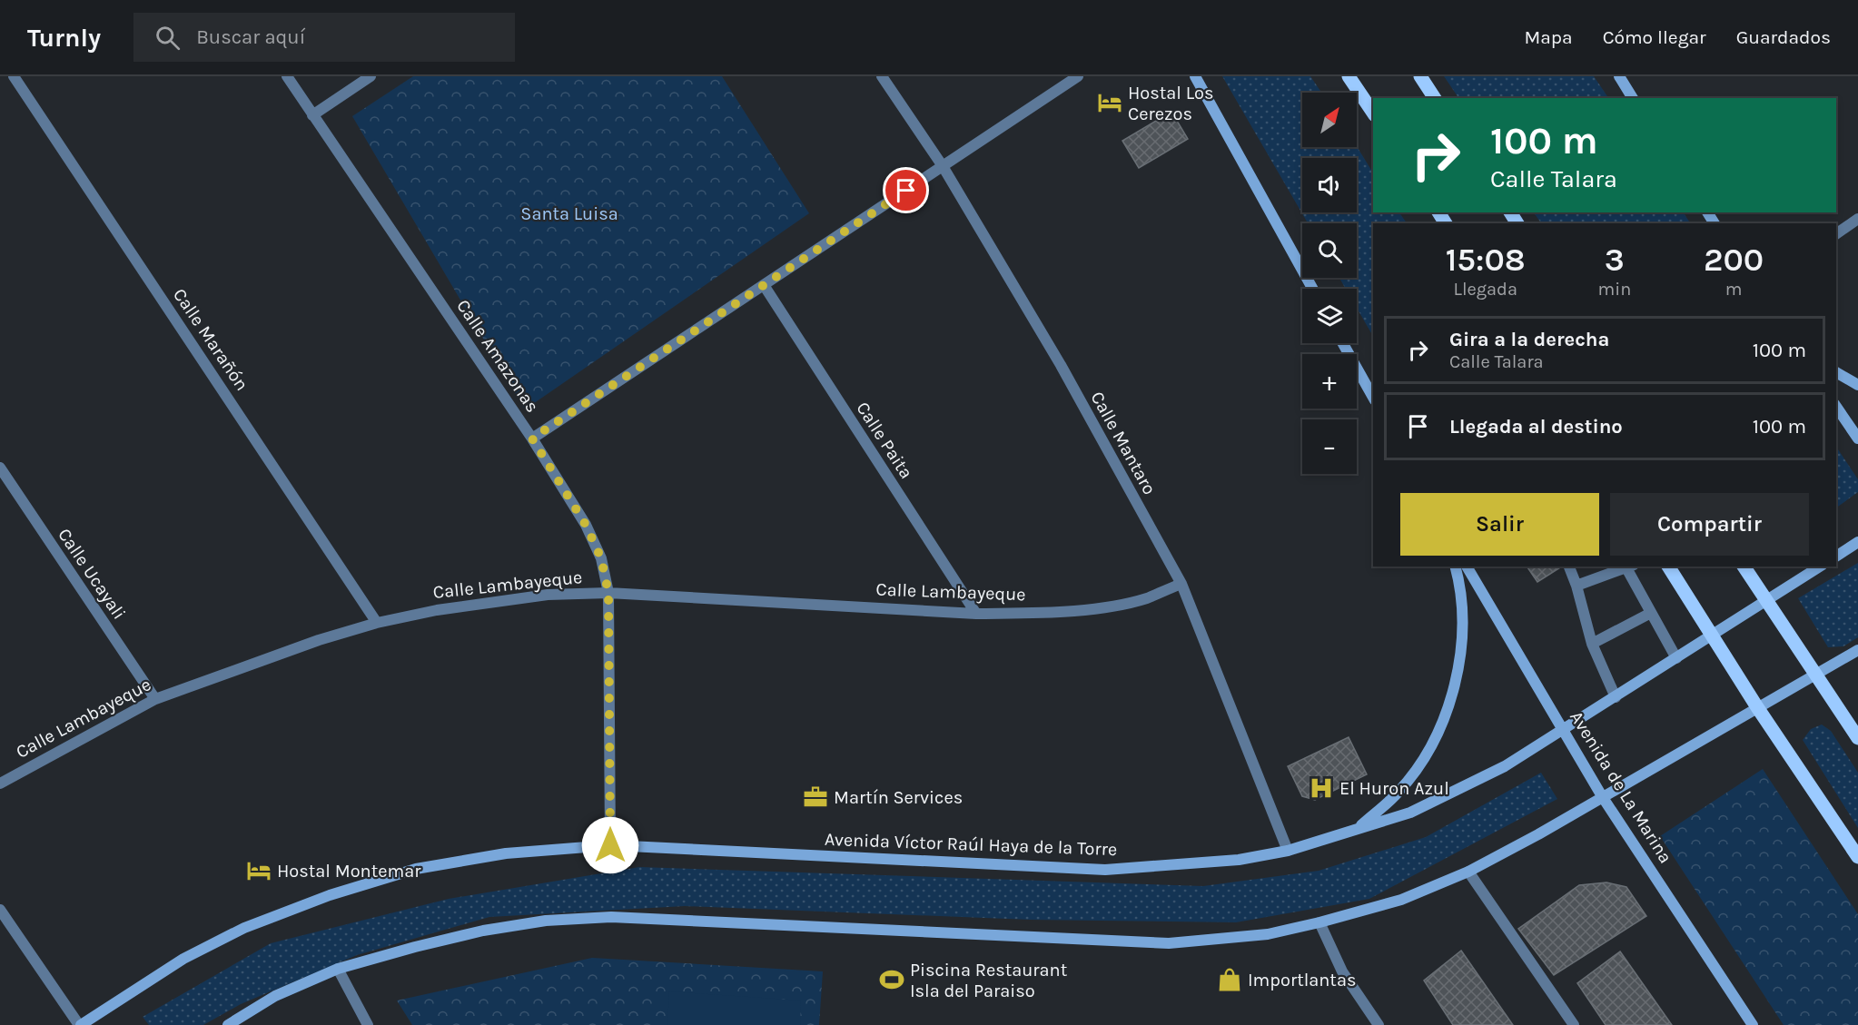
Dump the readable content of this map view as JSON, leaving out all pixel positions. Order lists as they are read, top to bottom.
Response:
{
  "streets": {
    "main road": ["Avenida de La Marina", "Avenida Víctor Raúl Haya de la Torre"],
    "street": [
      "Calle Marañón",
      "Calle Amazonas",
      "Calle Paita",
      "Calle Mantaro",
      "Calle Ucayali",
      "Calle Lambayeque"
    ]
  },
  "crossings": [
    ["Calle Marañón", "Calle Lambayeque"],
    ["Calle Amazonas", "Calle Lambayeque"],
    ["Calle Amazonas", "Avenida Víctor Raúl Haya de la Torre"],
    ["Calle Paita", "Calle Lambayeque"],
    ["Calle Mantaro", "Calle Lambayeque"],
    ["Calle Mantaro", "Avenida Víctor Raúl Haya de la Torre"],
    ["Calle Ucayali", "Calle Lambayeque"],
    ["Avenida de La Marina", "Avenida Víctor Raúl Haya de la Torre"]
  ],
  "parks": ["Santa Luisa"],
  "places": {
    "hotel": ["Hostal Los Cerezos", "Hostal Montemar"],
    "hospital": ["El Huron Azul"],
    "office": ["Martín Services"],
    "sports": ["Piscina Restaurant Isla del Paraiso"],
    "shop": ["Importlantas"]
  },
  "north": "top right",
  "page": {
    "header": "Turnly",
    "search": "Buscar aquí",
    "nav": ["Mapa", "Cómo llegar", "Guardados"],
    "map_buttons": ["+", "−"],
    "turn": ["100 m", "Calle Talara"],
    "eta": [
      "15:08",
      "Llegada",
      "3",
      "min",
      "200",
      "m"
    ],
    "list": [
      {
        "name": "Gira a la derecha",
        "note": "Calle Talara",
        "value": "100 m"
      },
      {
        "name": "Llegada al destino",
        "value": "100 m"
      }
    ],
    "buttons": ["Salir", "Compartir"]
  }
}
